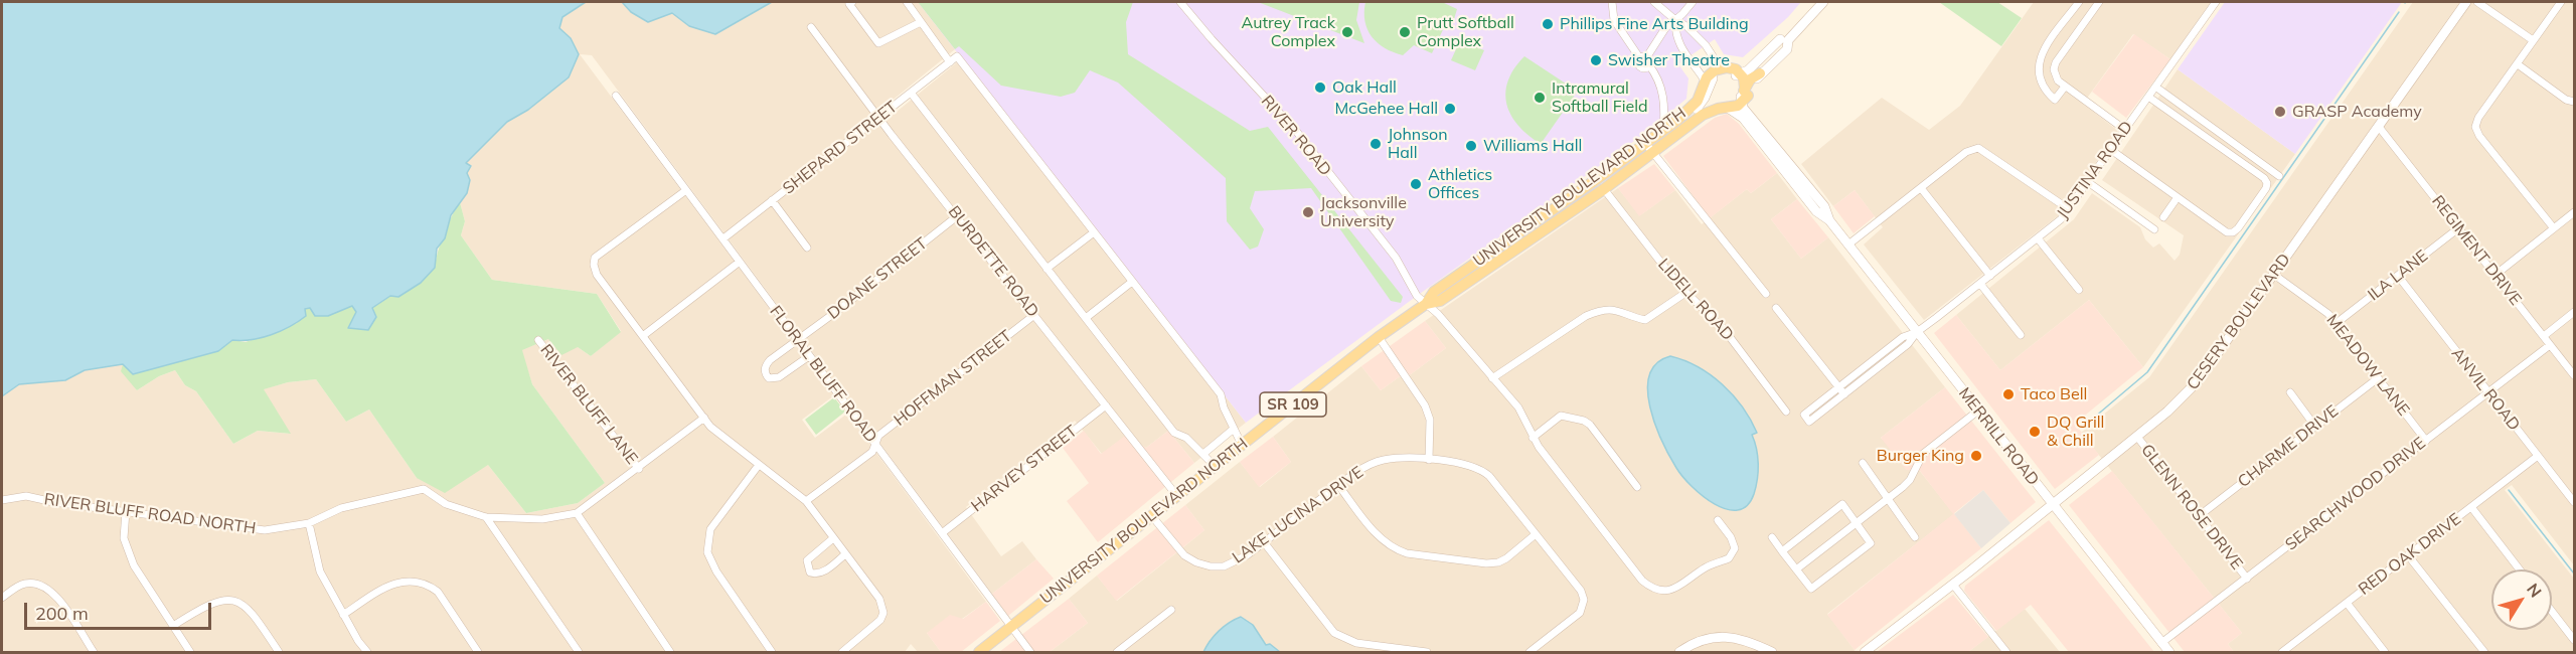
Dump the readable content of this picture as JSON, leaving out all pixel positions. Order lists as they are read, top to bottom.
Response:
{
  "streets": {
    "main road": [
      "UNIVERSITY BOULEVARD NORTH",
      "CESERY BOULEVARD",
      "SR 109",
      "MERRILL ROAD"
    ],
    "street": [
      "RIVER ROAD",
      "SHEPARD STREET",
      "JUSTINA ROAD",
      "REGIMENT DRIVE",
      "BURDETTE ROAD",
      "ILA LANE",
      "DOANE STREET",
      "LIDELL ROAD",
      "MEADOW LANE",
      "FLORAL BLUFF ROAD",
      "HOFFMAN STREET",
      "ANVIL ROAD",
      "RIVER BLUFF LANE",
      "CHARME DRIVE",
      "HARVEY STREET",
      "SEARCHWOOD DRIVE",
      "GLENN ROSE DRIVE",
      "RIVER BLUFF ROAD NORTH",
      "LAKE LUCINA DRIVE",
      "RED OAK DRIVE"
    ]
  },
  "crossings": [
    ["RIVER ROAD", "UNIVERSITY BOULEVARD NORTH"],
    ["SHEPARD STREET", "BURDETTE ROAD"],
    ["SHEPARD STREET", "FLORAL BLUFF ROAD"],
    ["JUSTINA ROAD", "MERRILL ROAD"],
    ["UNIVERSITY BOULEVARD NORTH", "BURDETTE ROAD"],
    ["UNIVERSITY BOULEVARD NORTH", "LIDELL ROAD"],
    ["UNIVERSITY BOULEVARD NORTH", "FLORAL BLUFF ROAD"],
    ["UNIVERSITY BOULEVARD NORTH", "SR 109"],
    ["UNIVERSITY BOULEVARD NORTH", "MERRILL ROAD"],
    ["UNIVERSITY BOULEVARD NORTH", "LAKE LUCINA DRIVE"],
    ["REGIMENT DRIVE", "ILA LANE"],
    ["REGIMENT DRIVE", "CESERY BOULEVARD"],
    ["REGIMENT DRIVE", "SEARCHWOOD DRIVE"],
    ["BURDETTE ROAD", "DOANE STREET"],
    ["BURDETTE ROAD", "HOFFMAN STREET"],
    ["BURDETTE ROAD", "HARVEY STREET"],
    ["ILA LANE", "MEADOW LANE"],
    ["ILA LANE", "ANVIL ROAD"],
    ["DOANE STREET", "FLORAL BLUFF ROAD"],
    ["CESERY BOULEVARD", "MEADOW LANE"],
    ["CESERY BOULEVARD", "MERRILL ROAD"],
    ["CESERY BOULEVARD", "GLENN ROSE DRIVE"],
    ["MEADOW LANE", "CHARME DRIVE"],
    ["MEADOW LANE", "SEARCHWOOD DRIVE"],
    ["FLORAL BLUFF ROAD", "HOFFMAN STREET"],
    ["FLORAL BLUFF ROAD", "HARVEY STREET"],
    ["ANVIL ROAD", "SEARCHWOOD DRIVE"],
    ["ANVIL ROAD", "RED OAK DRIVE"],
    ["RIVER BLUFF LANE", "RIVER BLUFF ROAD NORTH"],
    ["SR 109", "MERRILL ROAD"],
    ["MERRILL ROAD", "SEARCHWOOD DRIVE"],
    ["CHARME DRIVE", "GLENN ROSE DRIVE"],
    ["SEARCHWOOD DRIVE", "GLENN ROSE DRIVE"]
  ],
  "places": [
    "Phillips Fine Arts Building",
    "Autrey Track Complex",
    "Prutt Softball Complex",
    "Swisher Theatre",
    "Oak Hall",
    "Intramural Softball Field",
    "McGehee Hall",
    "GRASP Academy",
    "Johnson Hall",
    "Williams Hall",
    "Athletics Offices",
    "Jacksonville University",
    "Taco Bell",
    "DQ Grill & Chill",
    "Burger King"
  ],
  "scale_bar": "200 m",
  "north": "top right"
}
